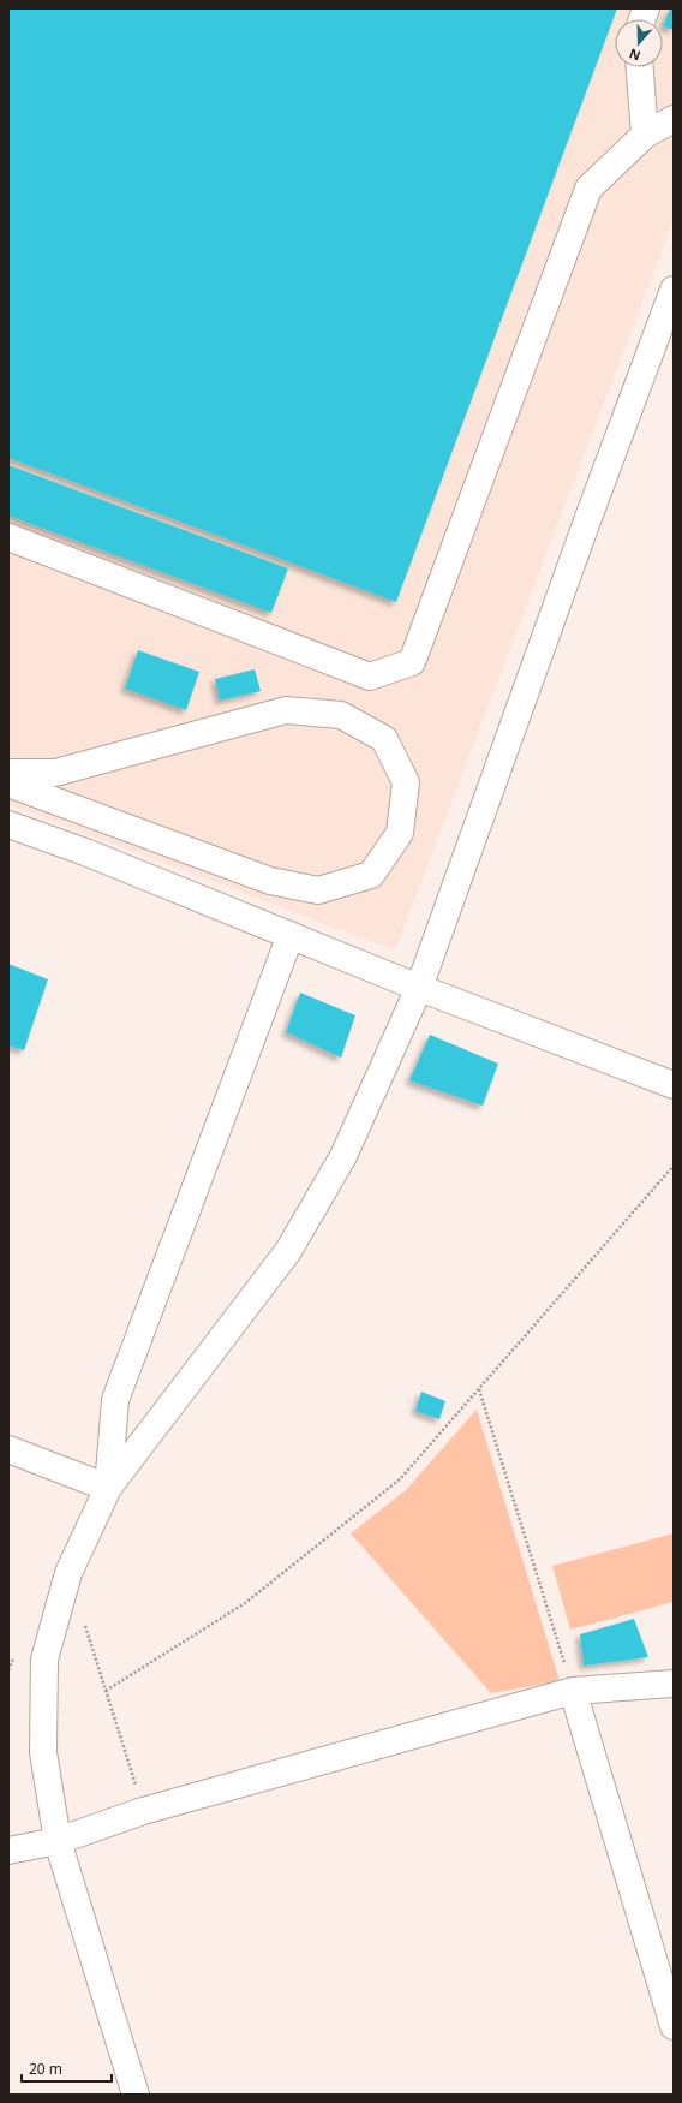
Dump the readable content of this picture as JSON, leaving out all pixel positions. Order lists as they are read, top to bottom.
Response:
{
  "scale_bar": "20 m",
  "north": "bottom"
}
